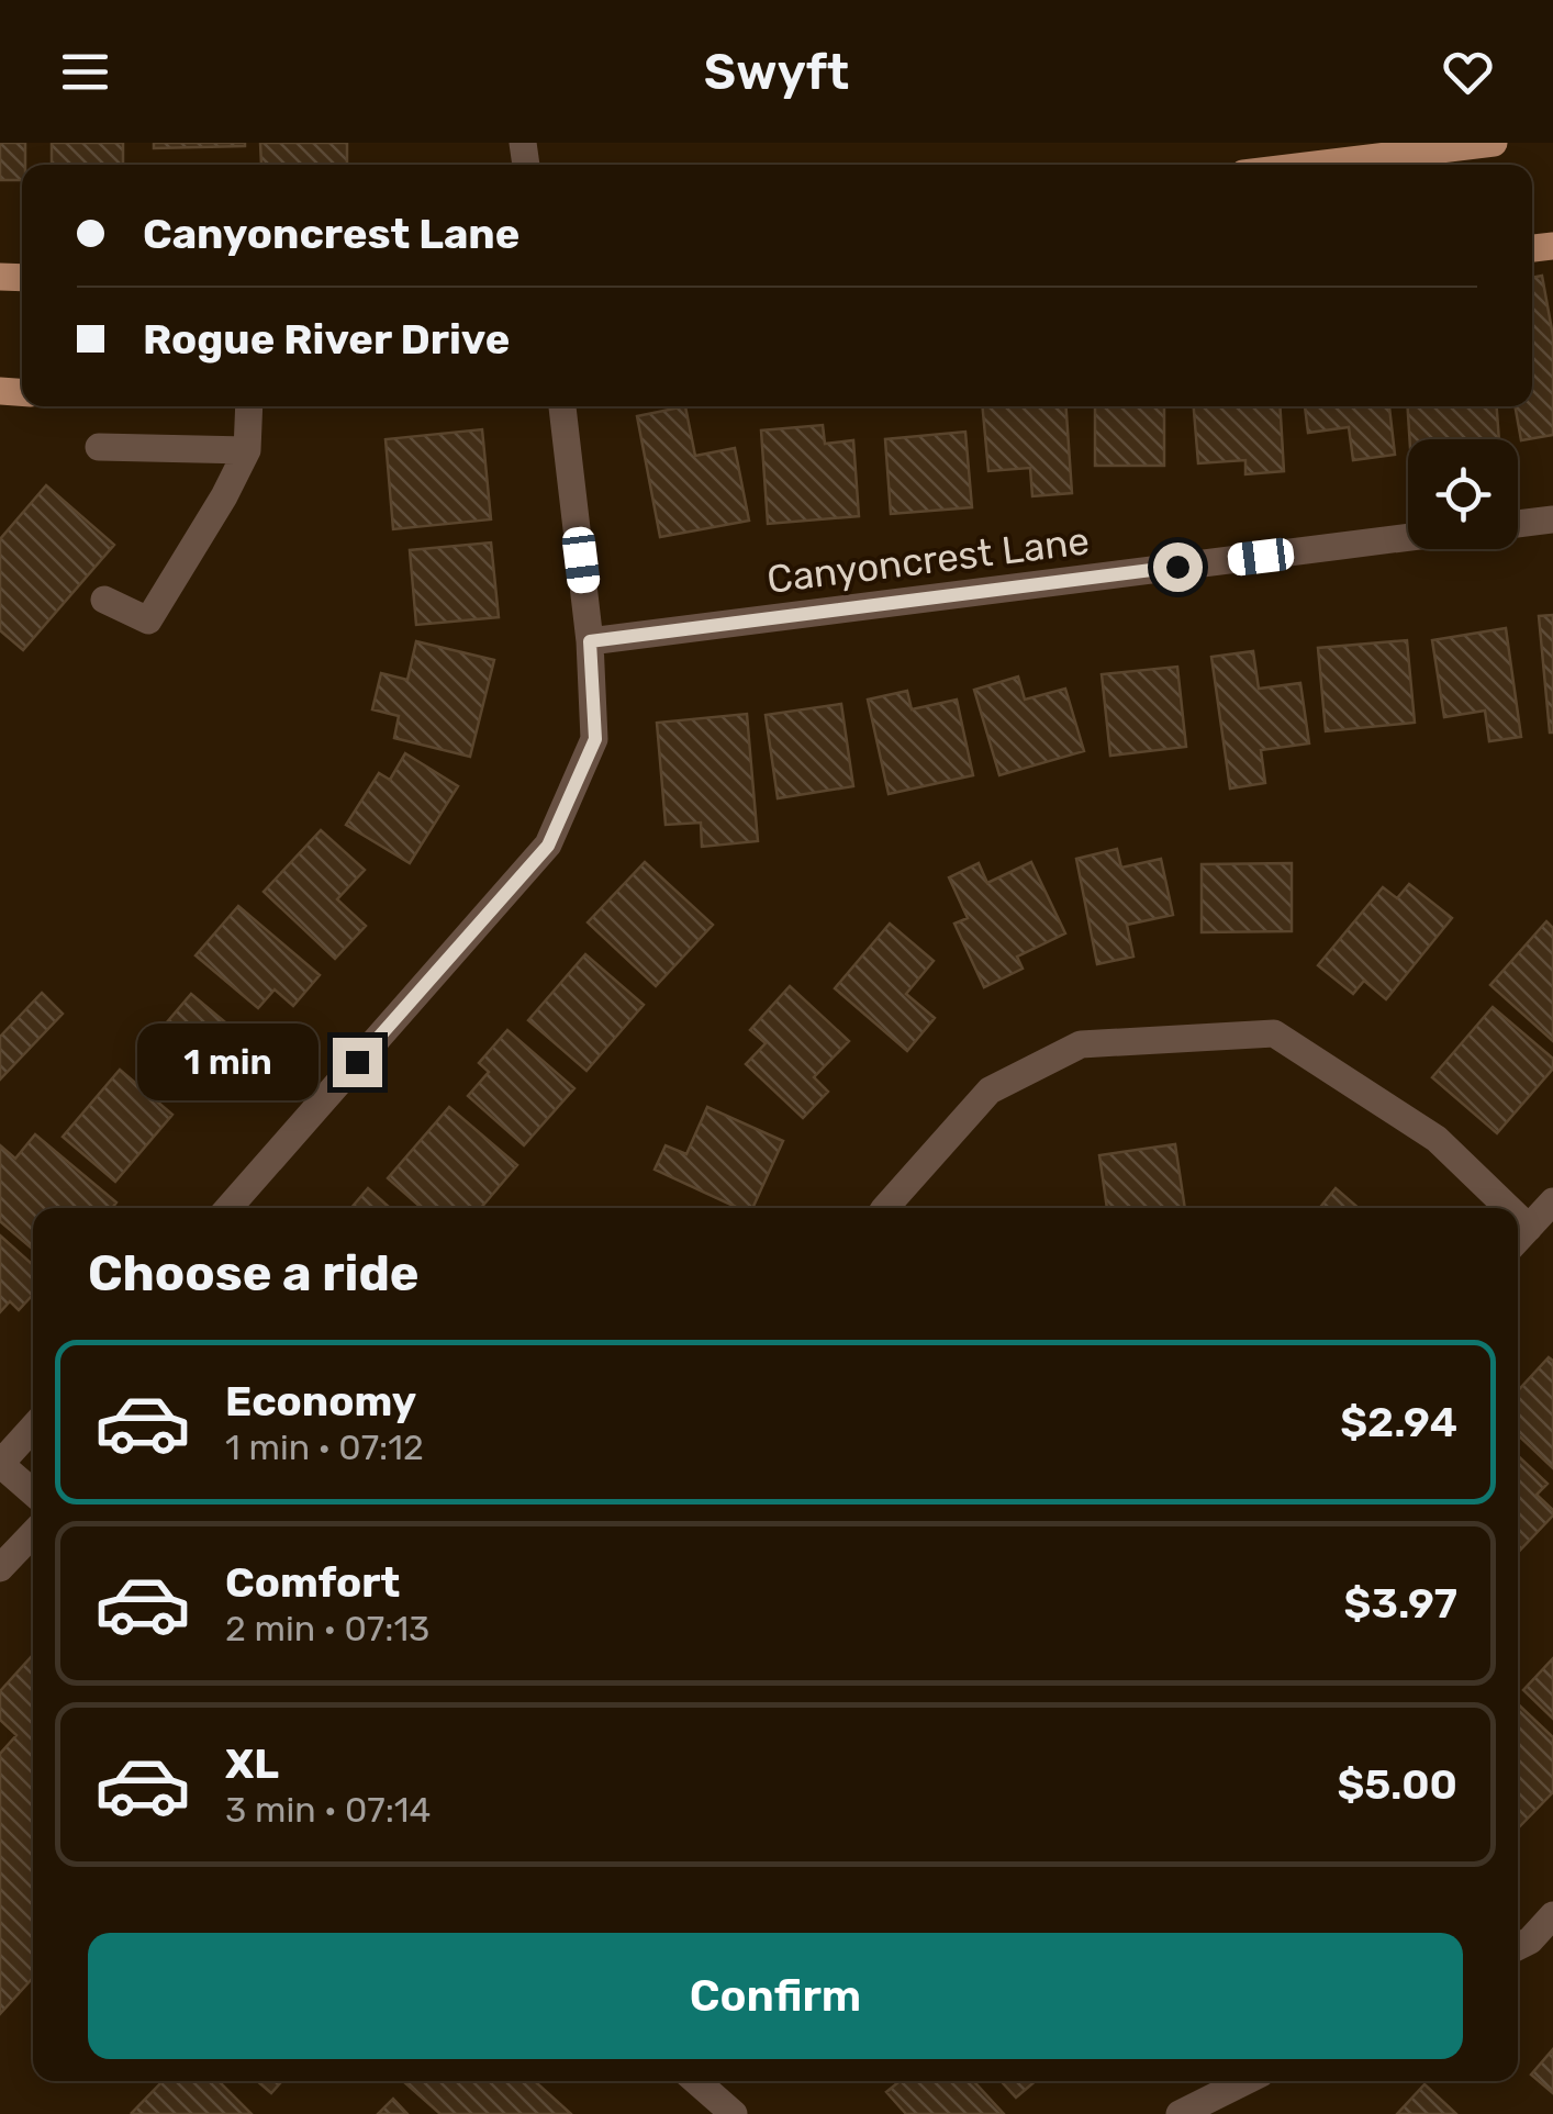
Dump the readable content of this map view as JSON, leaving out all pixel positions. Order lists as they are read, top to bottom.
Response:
{
  "streets": {
    "street": ["Canyoncrest Lane"]
  },
  "page": {
    "header": "Swyft",
    "banner": ["Canyoncrest Lane", "Rogue River Drive"],
    "bubble": "1 min",
    "heading": "Choose a ride",
    "list": [
      {
        "name": "Economy",
        "note": "1 min · 07:12",
        "value": "$2.94"
      },
      {
        "name": "Comfort",
        "note": "2 min · 07:13",
        "value": "$3.97"
      },
      {
        "name": "XL",
        "note": "3 min · 07:14",
        "value": "$5.00"
      }
    ],
    "buttons": "Confirm"
  }
}
